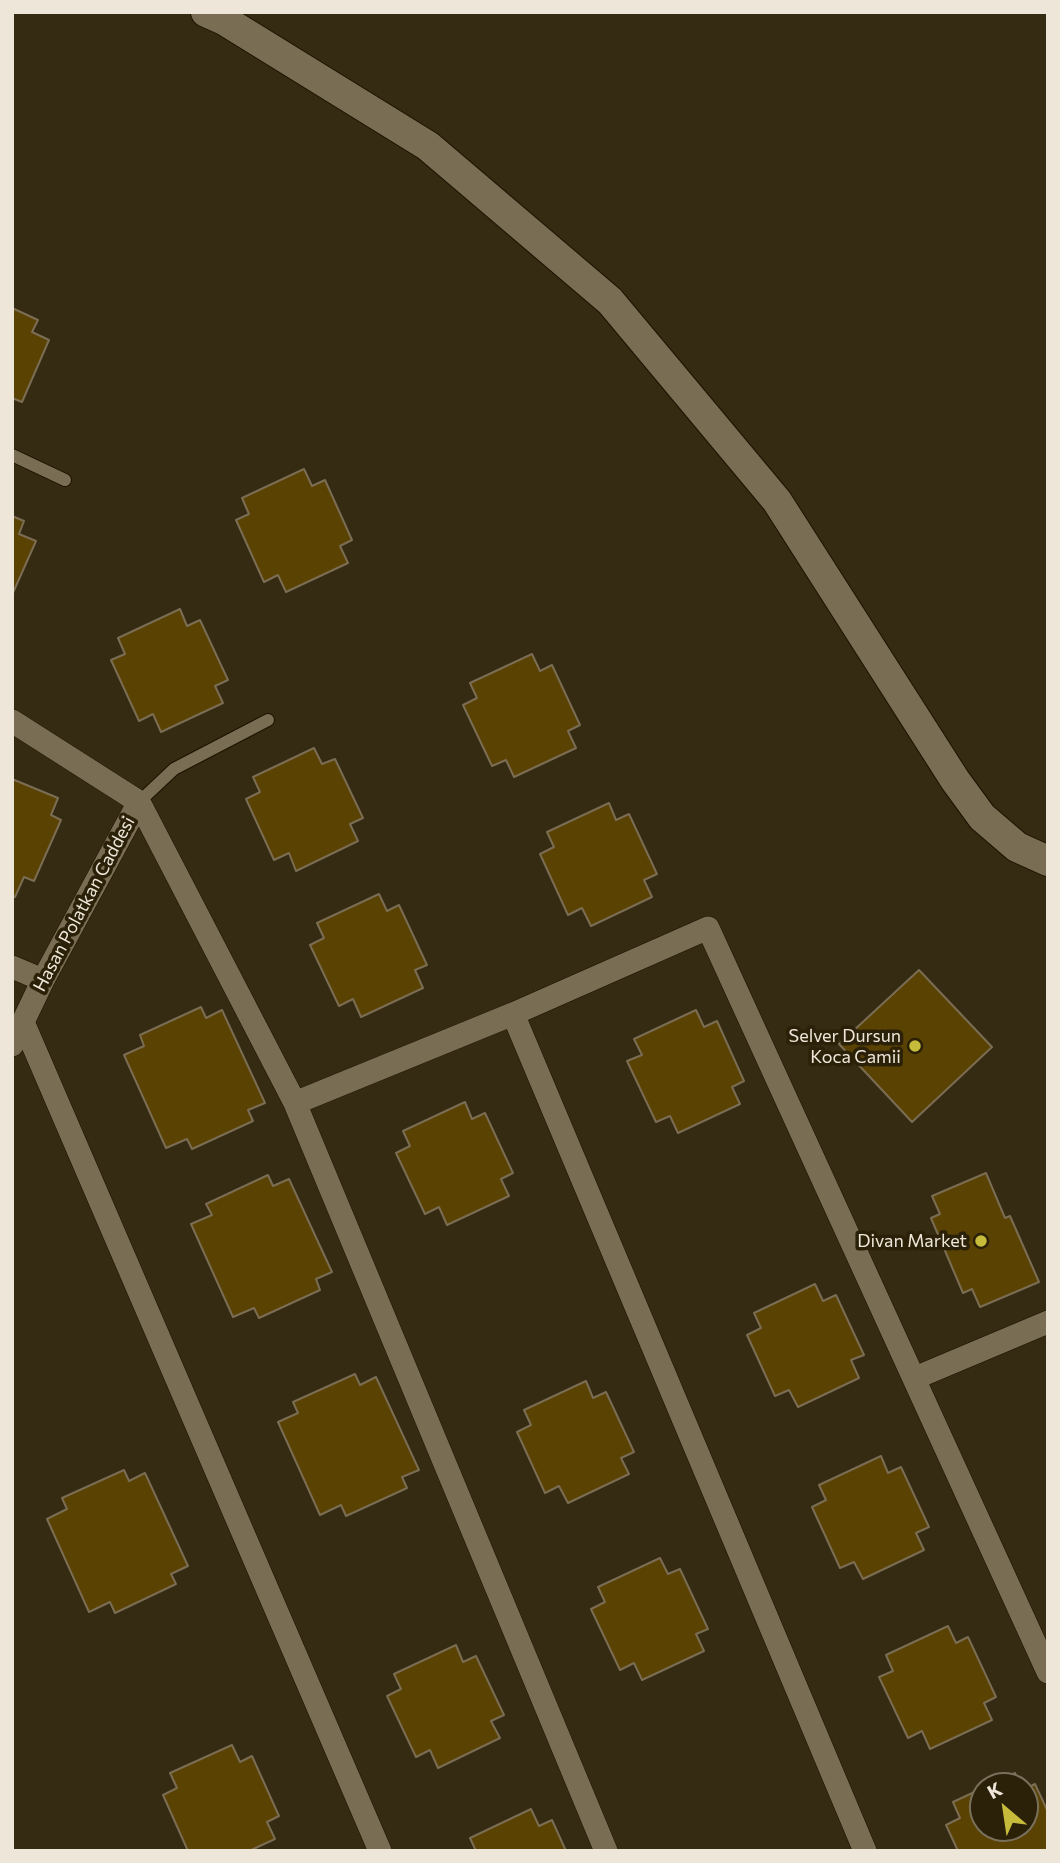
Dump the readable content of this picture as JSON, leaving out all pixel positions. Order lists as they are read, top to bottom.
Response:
{
  "streets": {
    "street": ["Hasan Polatkan Caddesi"]
  },
  "places": ["Selver Dursun Koca Camii", "Divan Market"],
  "north": "top left"
}
